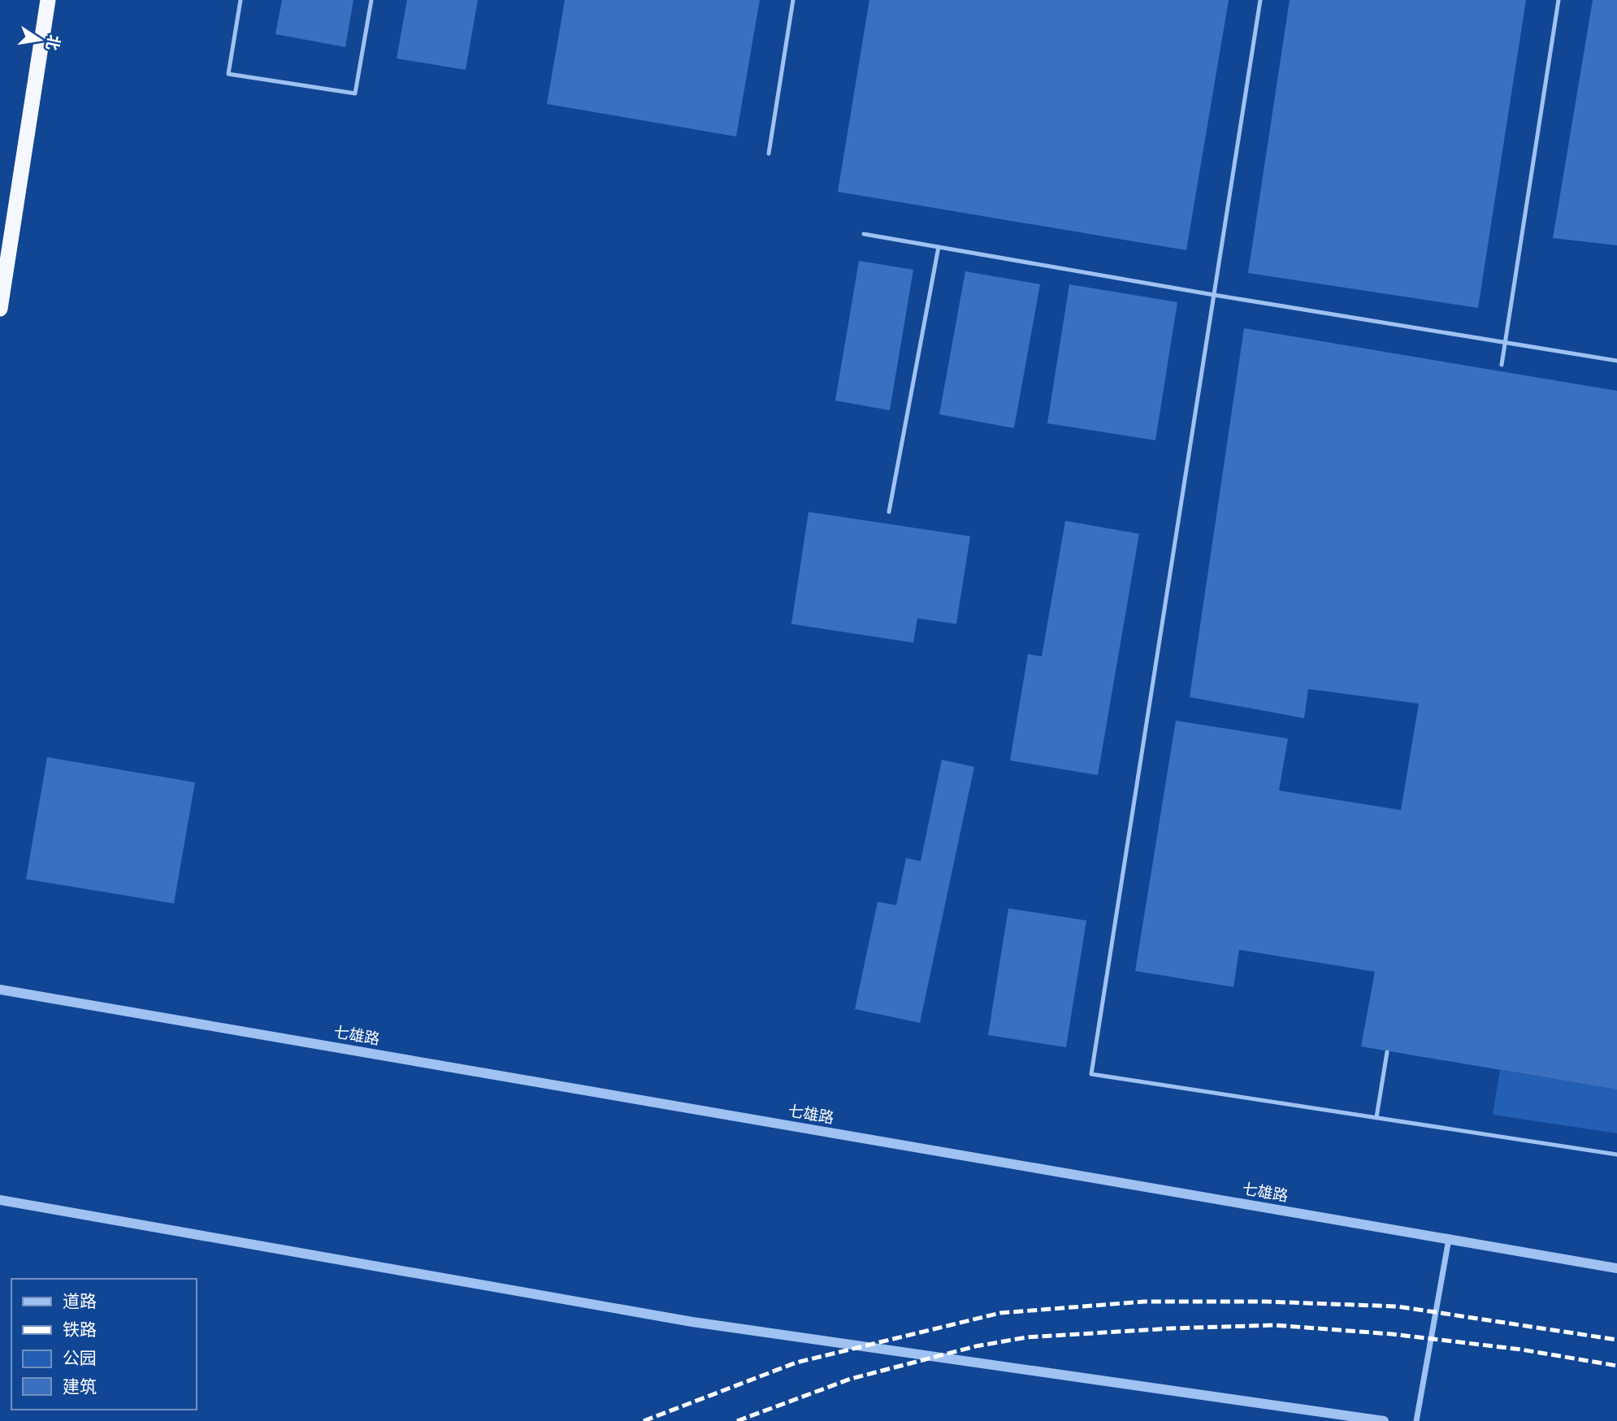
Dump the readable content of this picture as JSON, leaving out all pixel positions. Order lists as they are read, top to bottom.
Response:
{
  "streets": {
    "street": ["七雄路"]
  },
  "legend": [
    "道路",
    "铁路",
    "公园",
    "建筑"
  ],
  "north": "right"
}
